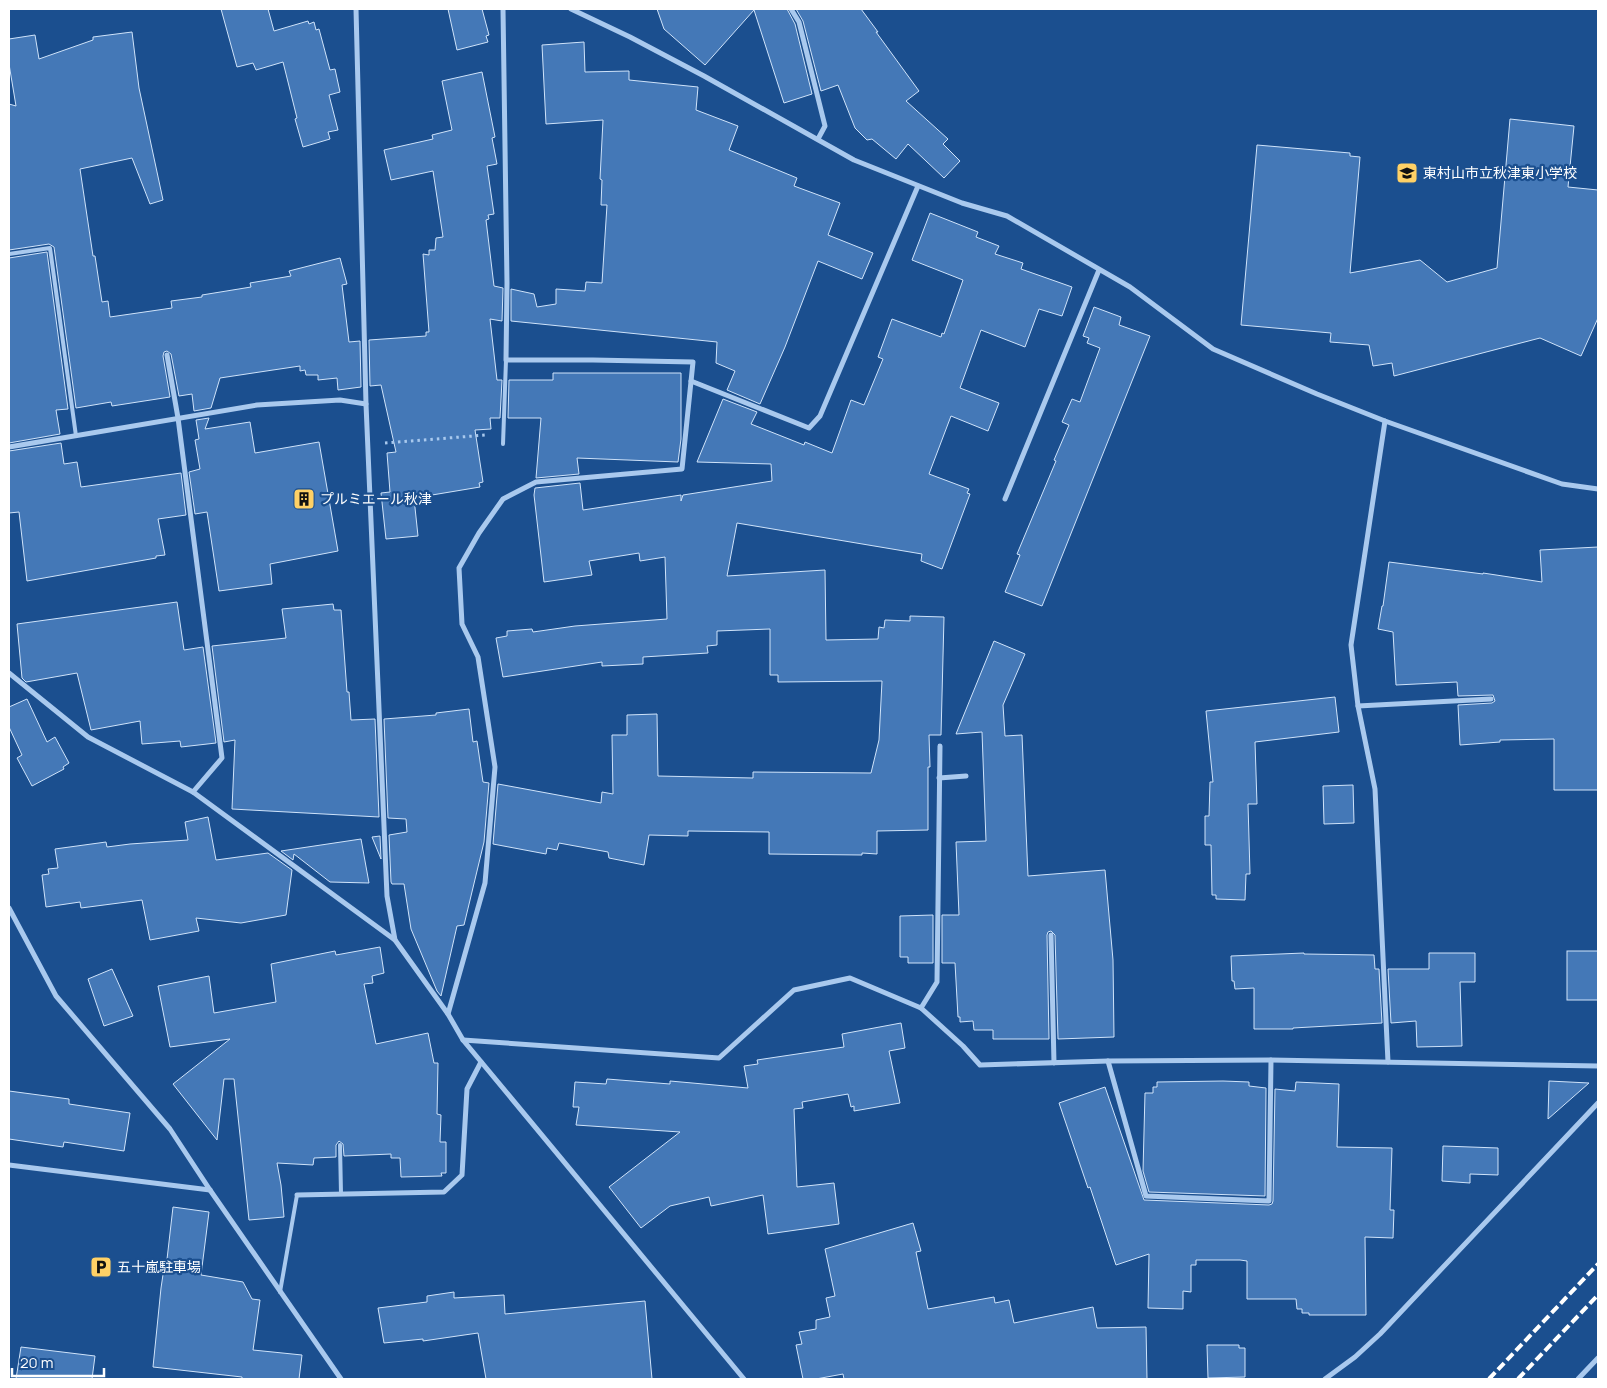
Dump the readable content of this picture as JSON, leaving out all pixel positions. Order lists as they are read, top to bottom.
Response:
{
  "places": {
    "school or university": ["東村山市立秋津東小学校"],
    "building": ["プルミエール秋津"],
    "parking": ["五十嵐駐車場"]
  },
  "scale_bar": "20 m"
}
